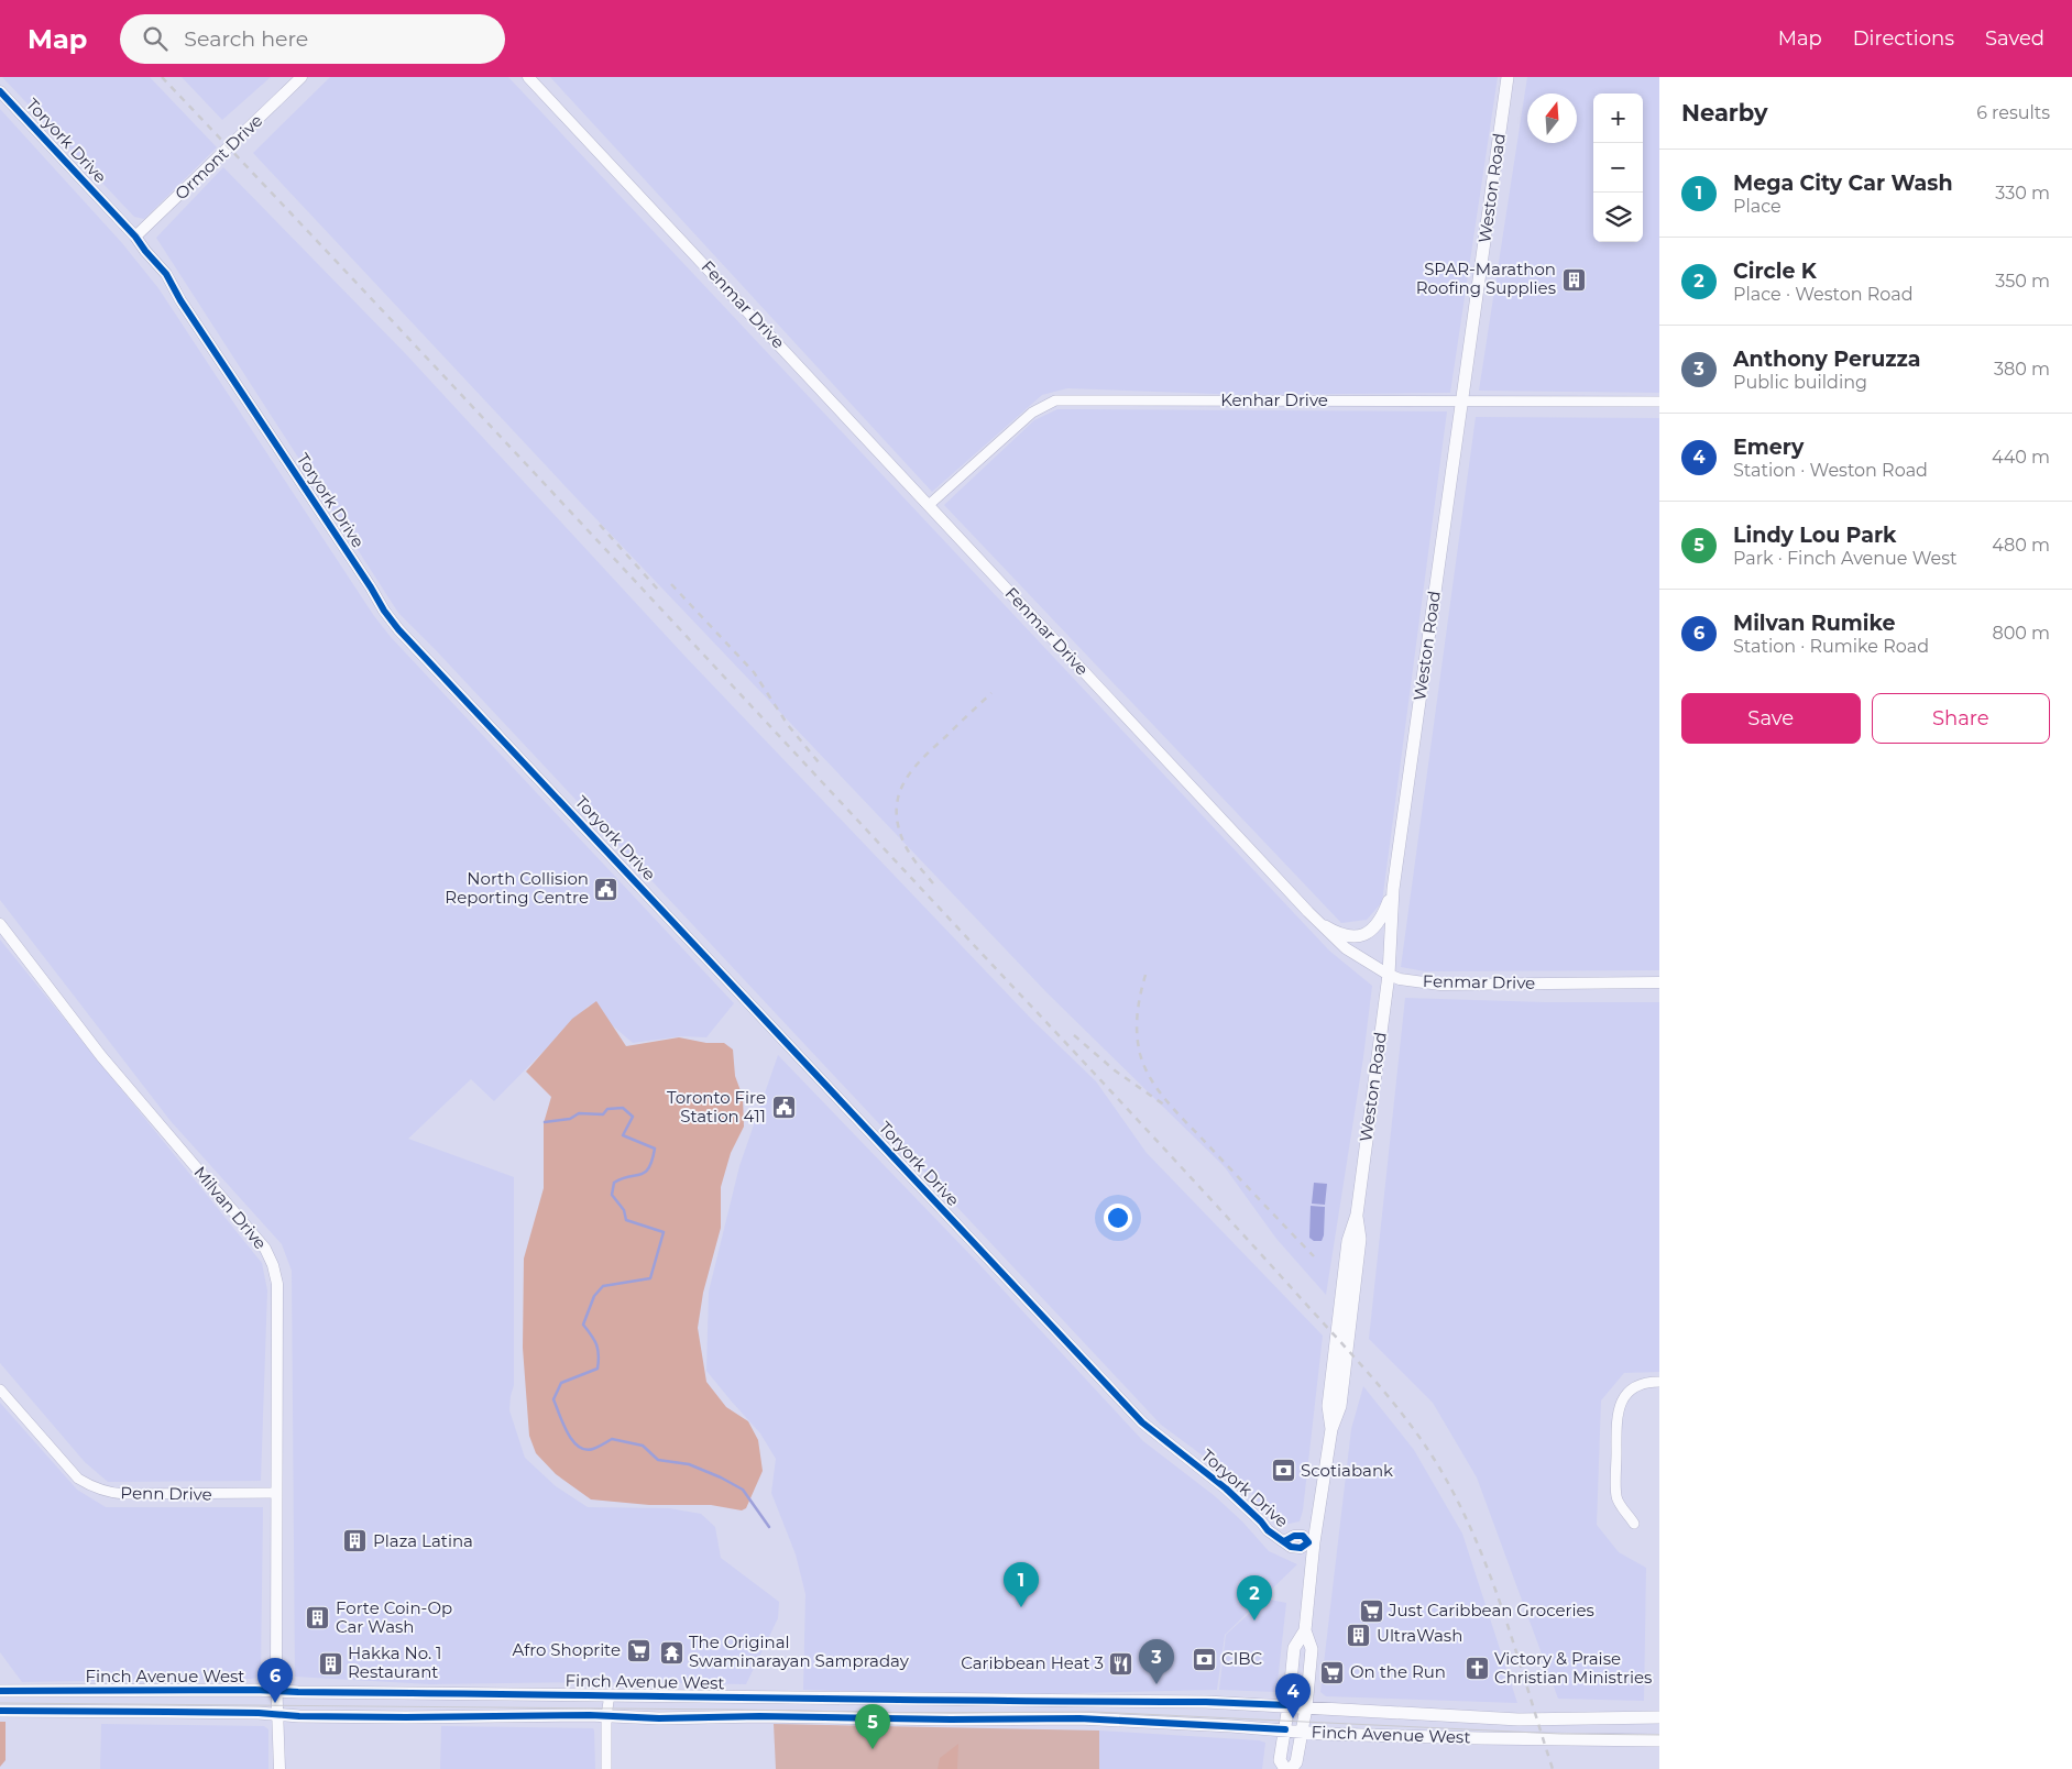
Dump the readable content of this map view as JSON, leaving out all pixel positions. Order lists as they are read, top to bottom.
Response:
{
  "streets": {
    "main road": ["Weston Road", "Finch Avenue West"],
    "street": [
      "Toryork Drive",
      "Ormont Drive",
      "Fenmar Drive",
      "Kenhar Drive",
      "Milvan Drive",
      "Penn Drive"
    ]
  },
  "crossings": [
    ["Toryork Drive", "Ormont Drive"],
    ["Toryork Drive", "Weston Road"],
    ["Weston Road", "Fenmar Drive"],
    ["Weston Road", "Kenhar Drive"],
    ["Weston Road", "Finch Avenue West"],
    ["Fenmar Drive", "Kenhar Drive"],
    ["Milvan Drive", "Penn Drive"],
    ["Milvan Drive", "Finch Avenue West"]
  ],
  "places": {
    "building": [
      "SPAR-Marathon Roofing Supplies",
      "Plaza Latina",
      "Forte Coin-Op Car Wash",
      "UltraWash",
      "Hakka No. 1 Restaurant"
    ],
    "public building": ["North Collision Reporting Centre", "Toronto Fire Station 411"],
    "bank": ["Scotiabank", "CIBC"],
    "supermarket": ["Just Caribbean Groceries", "Afro Shoprite", "On the Run"],
    "temple": ["The Original Swaminarayan Sampraday"],
    "restaurant": ["Caribbean Heat 3"],
    "church": ["Victory & Praise Christian Ministries"]
  },
  "north": "top",
  "page": {
    "header": "Map",
    "search": "Search here",
    "nav": ["Map", "Directions", "Saved"],
    "heading": ["Nearby", "6 results"],
    "map_buttons": ["+", "−"],
    "list": [
      {
        "mark": "1",
        "name": "Mega City Car Wash",
        "note": "Place",
        "value": "330 m"
      },
      {
        "mark": "2",
        "name": "Circle K",
        "note": "Place · Weston Road",
        "value": "350 m"
      },
      {
        "mark": "3",
        "name": "Anthony Peruzza",
        "note": "Public building",
        "value": "380 m"
      },
      {
        "mark": "4",
        "name": "Emery",
        "note": "Station · Weston Road",
        "value": "440 m"
      },
      {
        "mark": "5",
        "name": "Lindy Lou Park",
        "note": "Park · Finch Avenue West",
        "value": "480 m"
      },
      {
        "mark": "6",
        "name": "Milvan Rumike",
        "note": "Station · Rumike Road",
        "value": "800 m"
      }
    ],
    "buttons": ["Save", "Share"],
    "pins": [
      "1",
      "2",
      "3",
      "6",
      "4",
      "5"
    ]
  }
}
